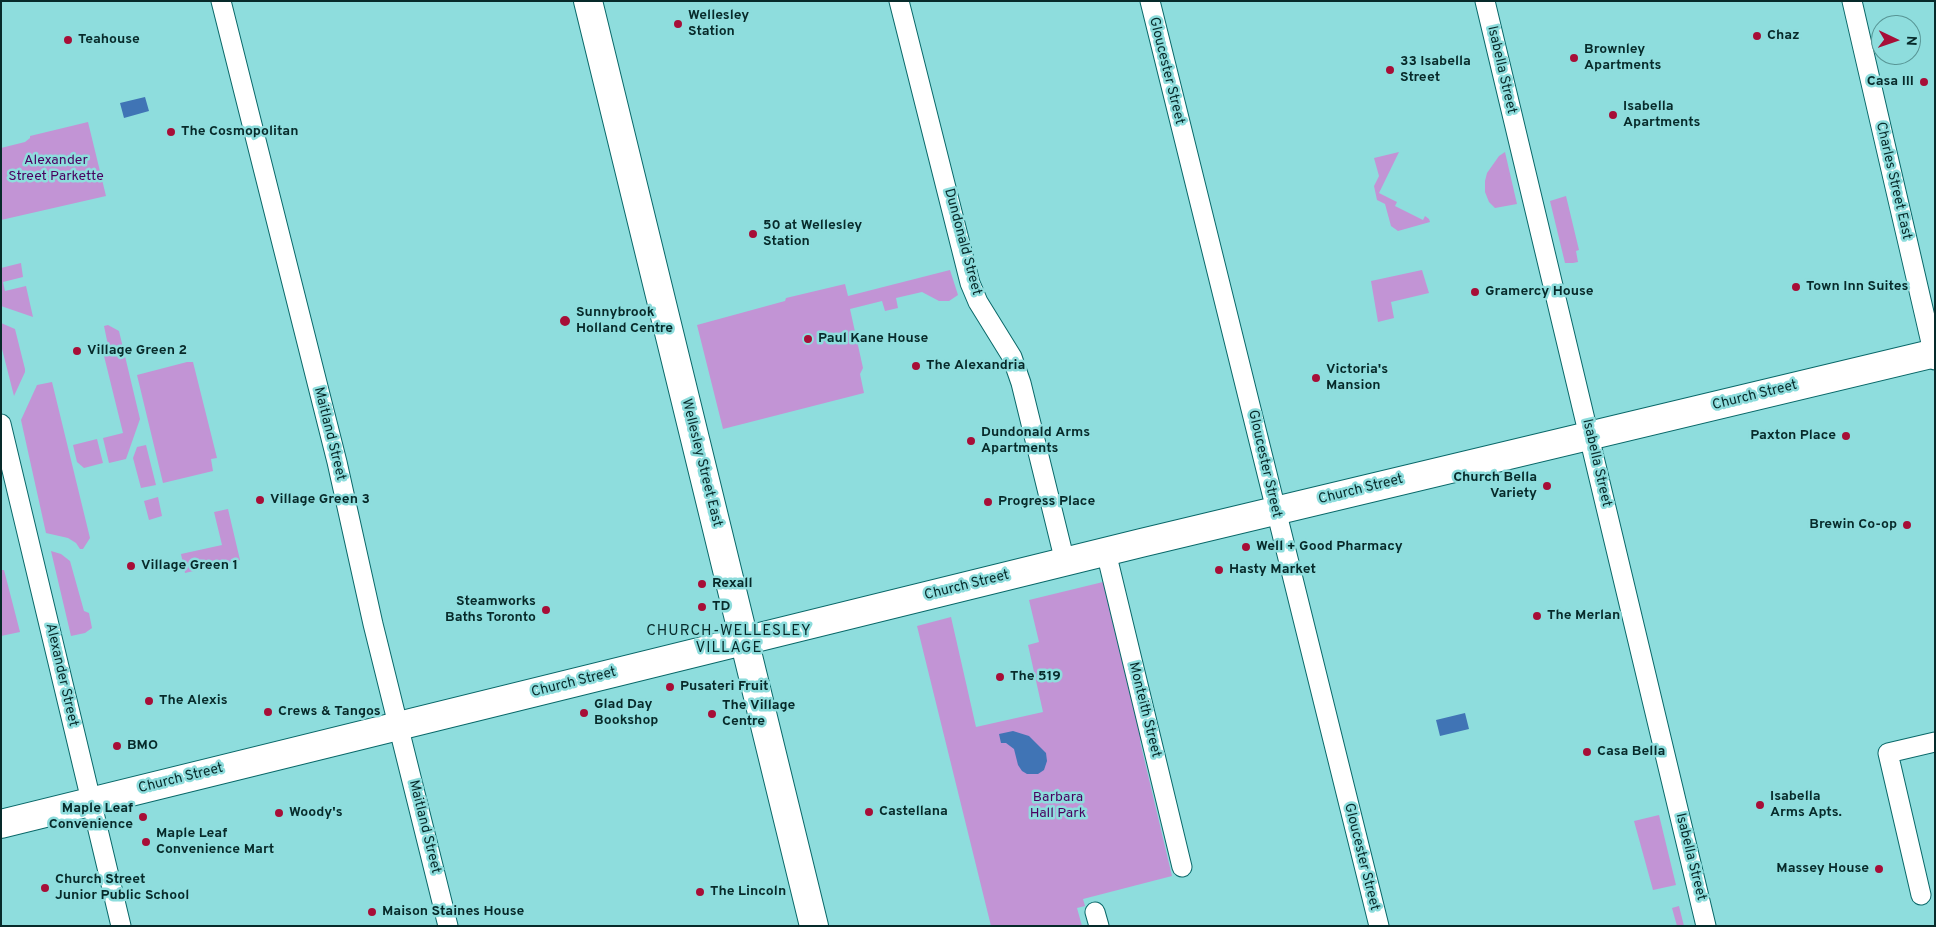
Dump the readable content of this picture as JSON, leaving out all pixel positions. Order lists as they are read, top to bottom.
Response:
{
  "streets": {
    "main road": ["Church Street", "Wellesley Street East"],
    "street": [
      "Isabella Street",
      "Gloucester Street",
      "Charles Street East",
      "Dundonald Street",
      "Maitland Street",
      "Alexander Street",
      "Monteith Street"
    ]
  },
  "crossings": [
    ["Isabella Street", "Church Street"],
    ["Gloucester Street", "Church Street"],
    ["Charles Street East", "Church Street"],
    ["Dundonald Street", "Church Street"],
    ["Church Street", "Maitland Street"],
    ["Church Street", "Wellesley Street East"],
    ["Church Street", "Alexander Street"],
    ["Church Street", "Monteith Street"]
  ],
  "districts": ["CHURCH-WELLESLEY VILLAGE"],
  "parks": ["Alexander Street Parkette", "Barbara Hall Park"],
  "places": [
    "Wellesley Station",
    "Chaz",
    "Teahouse",
    "Brownley Apartments",
    "33 Isabella Street",
    "Casa III",
    "Isabella Apartments",
    "The Cosmopolitan",
    "50 at Wellesley Station",
    "Town Inn Suites",
    "Gramercy House",
    "Sunnybrook Holland Centre",
    "Paul Kane House",
    "Village Green 2",
    "The Alexandria",
    "Victoria's Mansion",
    "Paxton Place",
    "Dundonald Arms Apartments",
    "Church Bella Variety",
    "Village Green 3",
    "Progress Place",
    "Brewin Co-op",
    "Well + Good Pharmacy",
    "Village Green 1",
    "Hasty Market",
    "Rexall",
    "TD",
    "Steamworks Baths Toronto",
    "The Merlan",
    "The 519",
    "Pusateri Fruit",
    "The Alexis",
    "Crews & Tangos",
    "Glad Day Bookshop",
    "The Village Centre",
    "BMO",
    "Casa Bella",
    "Isabella Arms Apts.",
    "Castellana",
    "Woody's",
    "Maple Leaf Convenience",
    "Maple Leaf Convenience Mart",
    "Massey House",
    "Church Street Junior Public School",
    "The Lincoln",
    "Maison Staines House"
  ],
  "north": "right"
}
